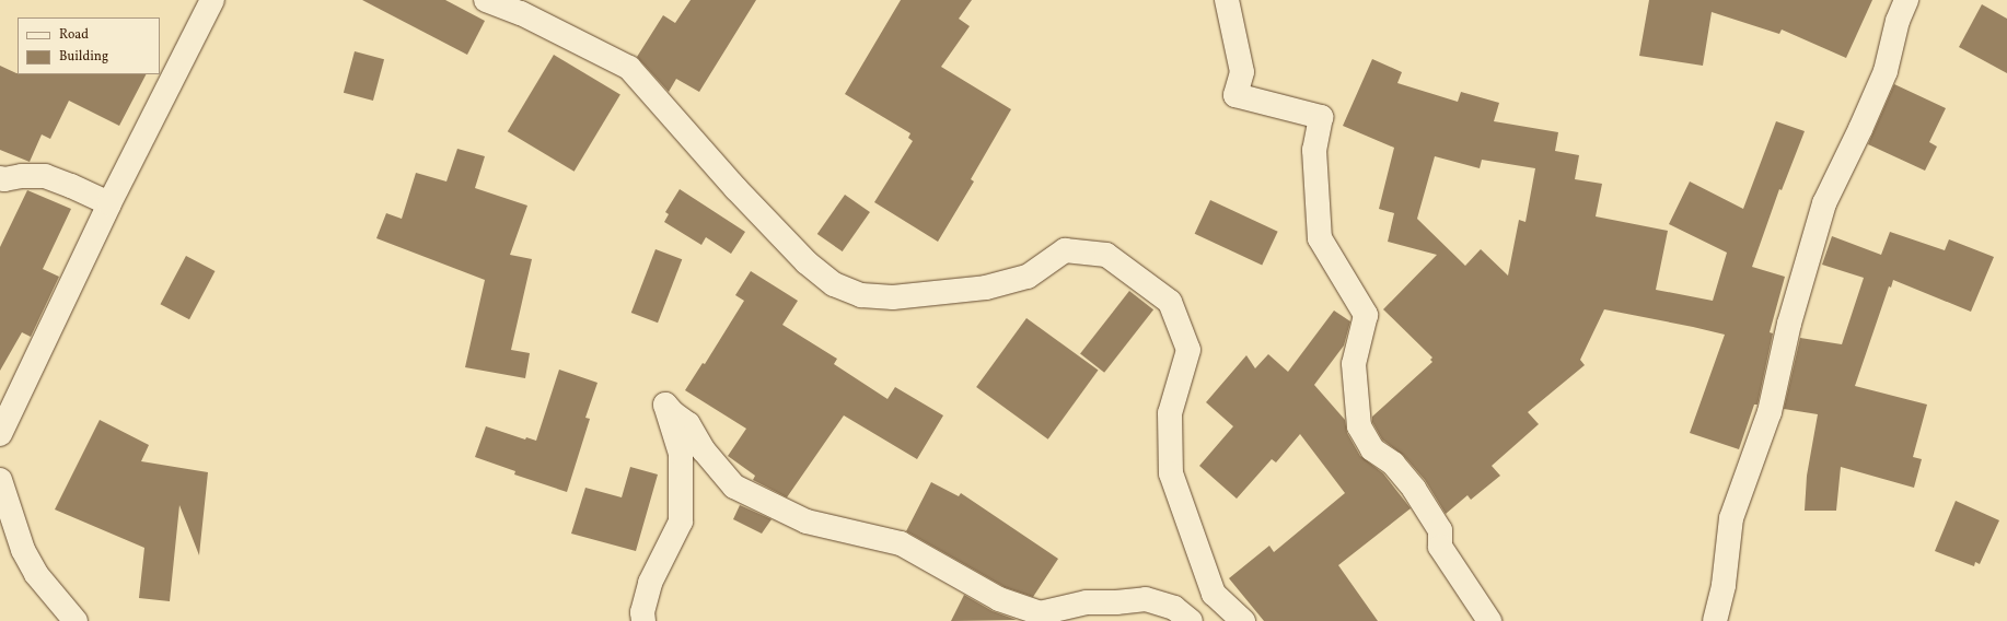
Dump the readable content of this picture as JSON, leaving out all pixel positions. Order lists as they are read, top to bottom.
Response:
{
  "legend": ["Road", "Building"]
}
